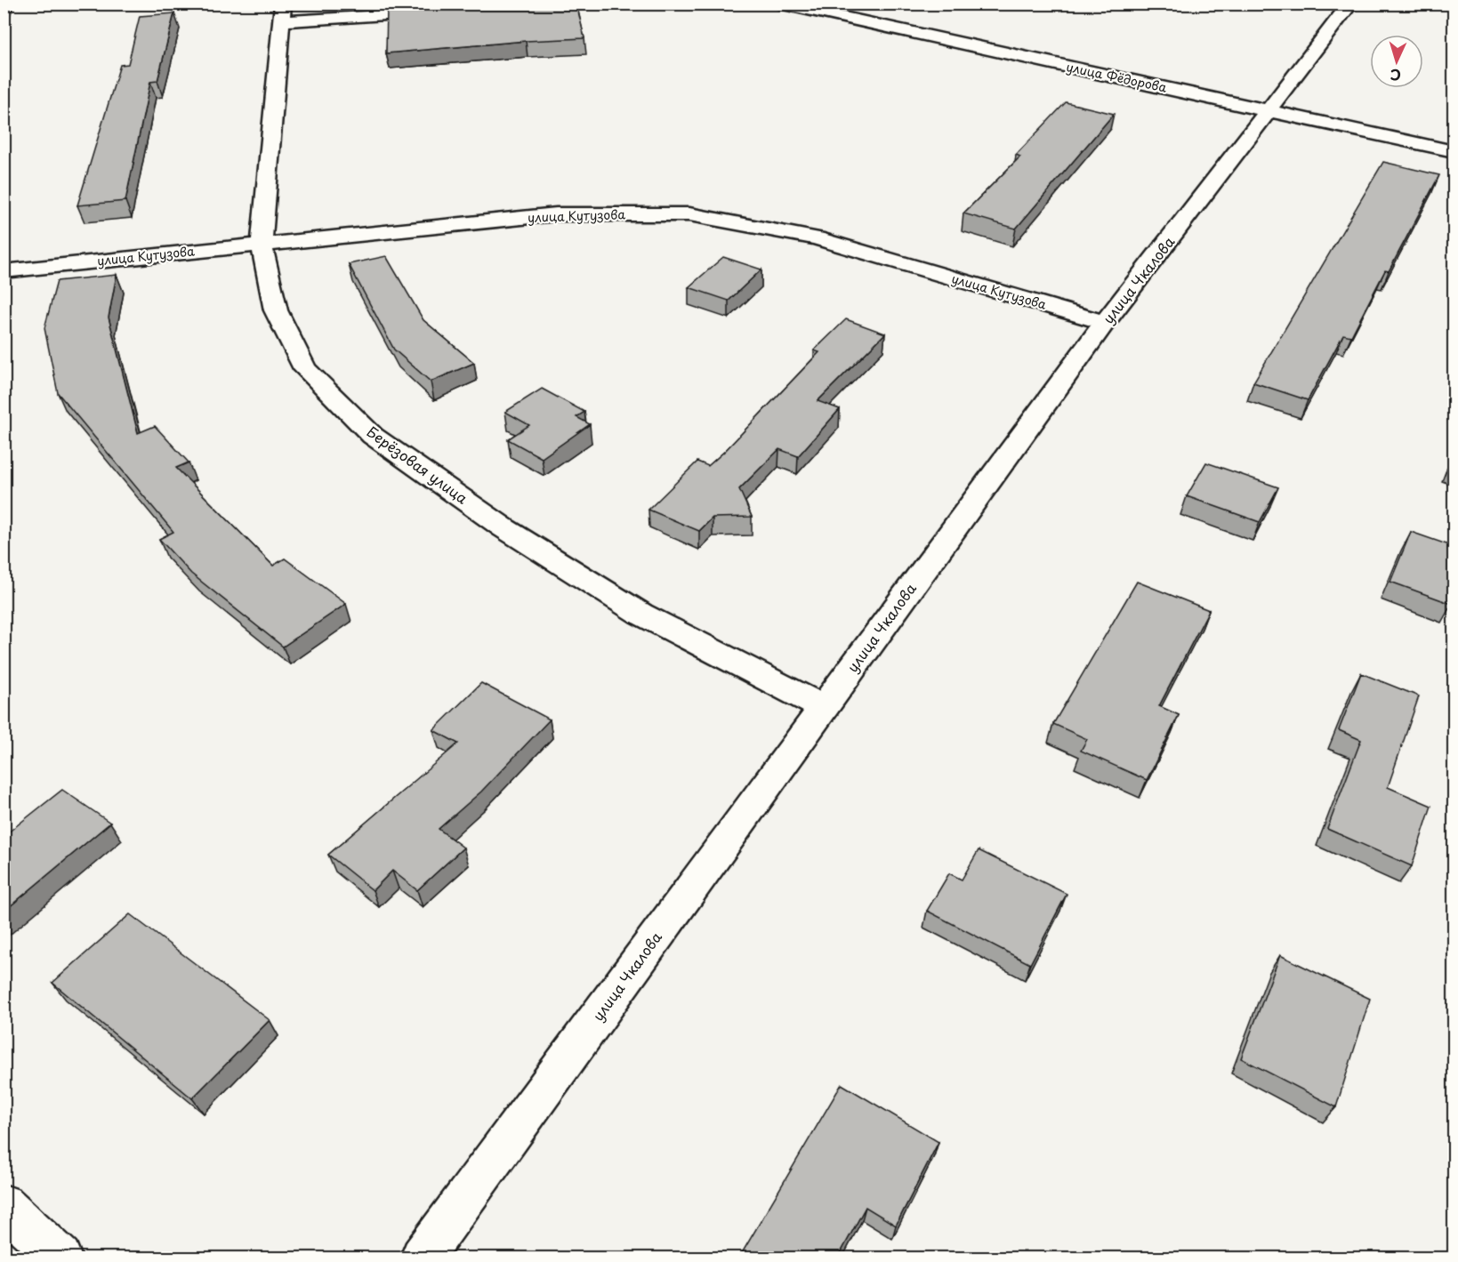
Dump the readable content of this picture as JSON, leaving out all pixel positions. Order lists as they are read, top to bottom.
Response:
{
  "streets": {
    "street": [
      "улица Фёдорова",
      "улица Кутузова",
      "улица Чкалова",
      "Берёзовая улица"
    ]
  },
  "crossings": [
    ["улица Фёдорова", "улица Чкалова"],
    ["улица Кутузова", "улица Чкалова"],
    ["улица Кутузова", "Берёзовая улица"],
    ["улица Чкалова", "Берёзовая улица"]
  ],
  "north": "bottom"
}
